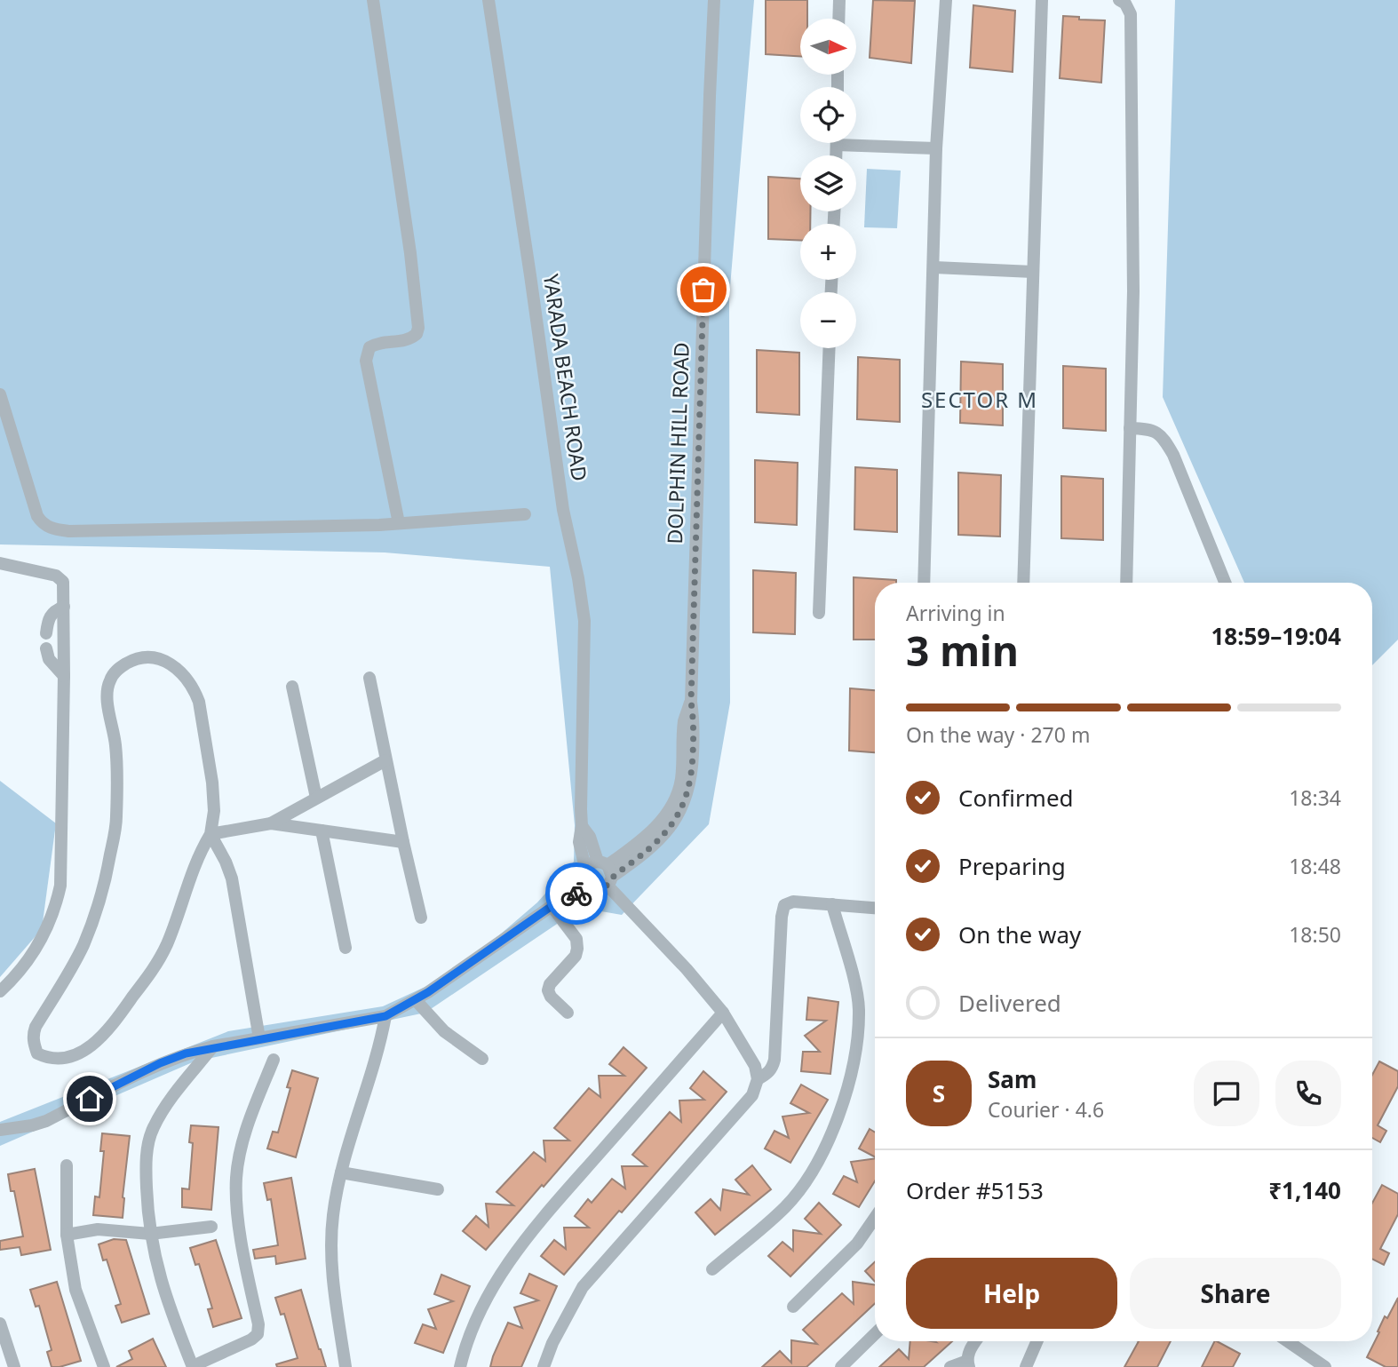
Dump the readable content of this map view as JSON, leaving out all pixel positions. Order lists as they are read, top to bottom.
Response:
{
  "streets": {
    "street": ["YARADA BEACH ROAD", "DOLPHIN HILL ROAD"]
  },
  "crossings": [
    ["YARADA BEACH ROAD", "DOLPHIN HILL ROAD"]
  ],
  "districts": ["SECTOR M"],
  "north": "right",
  "page": {
    "map_buttons": ["+", "−"],
    "heading": ["3 min", "Arriving in", "18:59–19:04"],
    "panel": [
      "Sam",
      "Courier · 4.6",
      "Order #5153",
      "₹1,140"
    ],
    "bar": "On the way · 270 m",
    "list": [
      ["Confirmed", "18:34"],
      ["Preparing", "18:48"],
      ["On the way", "18:50"],
      "Delivered"
    ],
    "round": "S",
    "buttons": ["Help", "Share"]
  }
}
